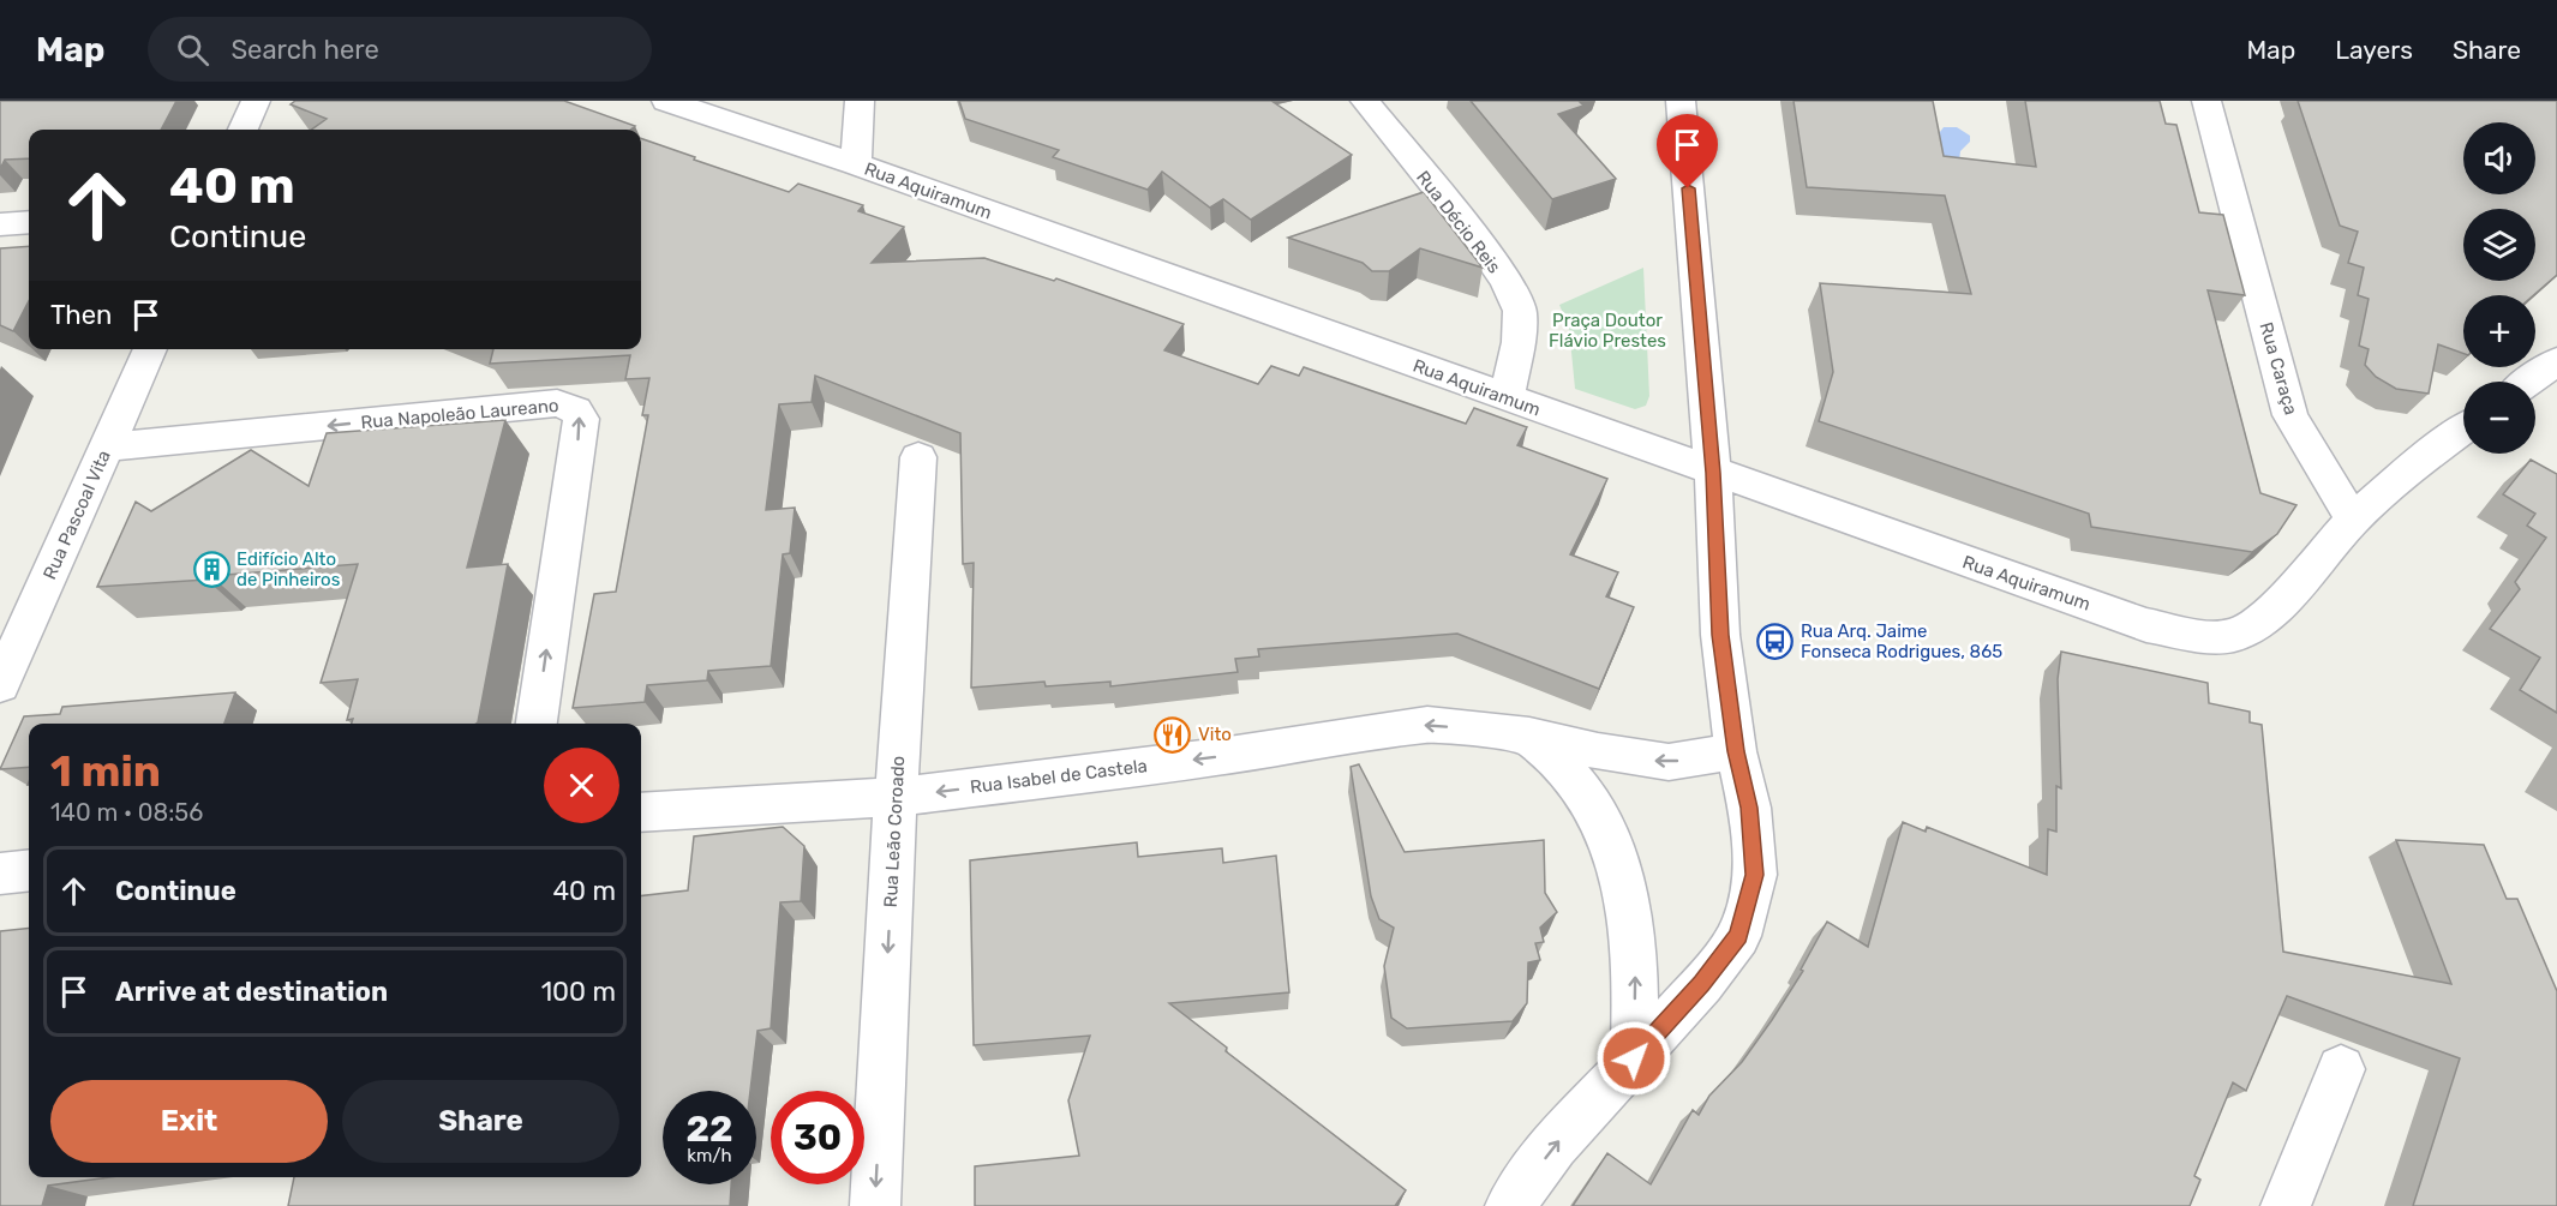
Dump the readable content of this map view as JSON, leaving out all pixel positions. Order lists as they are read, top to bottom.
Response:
{
  "streets": {
    "street": [
      "Rua Aquiramum",
      "Rua Décio Reis",
      "Rua Caraça",
      "Rua Napoleão Laureano",
      "Rua Pascoal Vita",
      "Rua Isabel de Castela",
      "Rua Leão Coroado"
    ]
  },
  "crossings": [
    ["Rua Aquiramum", "Rua Décio Reis"],
    ["Rua Aquiramum", "Rua Caraça"],
    ["Rua Napoleão Laureano", "Rua Pascoal Vita"],
    ["Rua Isabel de Castela", "Rua Leão Coroado"]
  ],
  "one_way": ["Rua Isabel de Castela", "Rua Leão Coroado"],
  "parks": ["Praça Doutor Flávio Prestes"],
  "places": {
    "building": ["Edifício Alto de Pinheiros"],
    "bus stop": ["Rua Arq. Jaime Fonseca Rodrigues, 865"],
    "restaurant": ["Vito"]
  },
  "page": {
    "header": "Map",
    "search": "Search here",
    "nav": ["Map", "Layers", "Share"],
    "map_buttons": ["+", "−"],
    "turn": ["40 m", "Continue"],
    "then": "Then",
    "heading": ["1 min", "140 m · 08:56"],
    "list": [
      {
        "name": "Continue",
        "value": "40 m"
      },
      {
        "name": "Arrive at destination",
        "value": "100 m"
      }
    ],
    "buttons": ["Exit", "Share"],
    "speed": "22 km/h",
    "limit": "30"
  }
}
